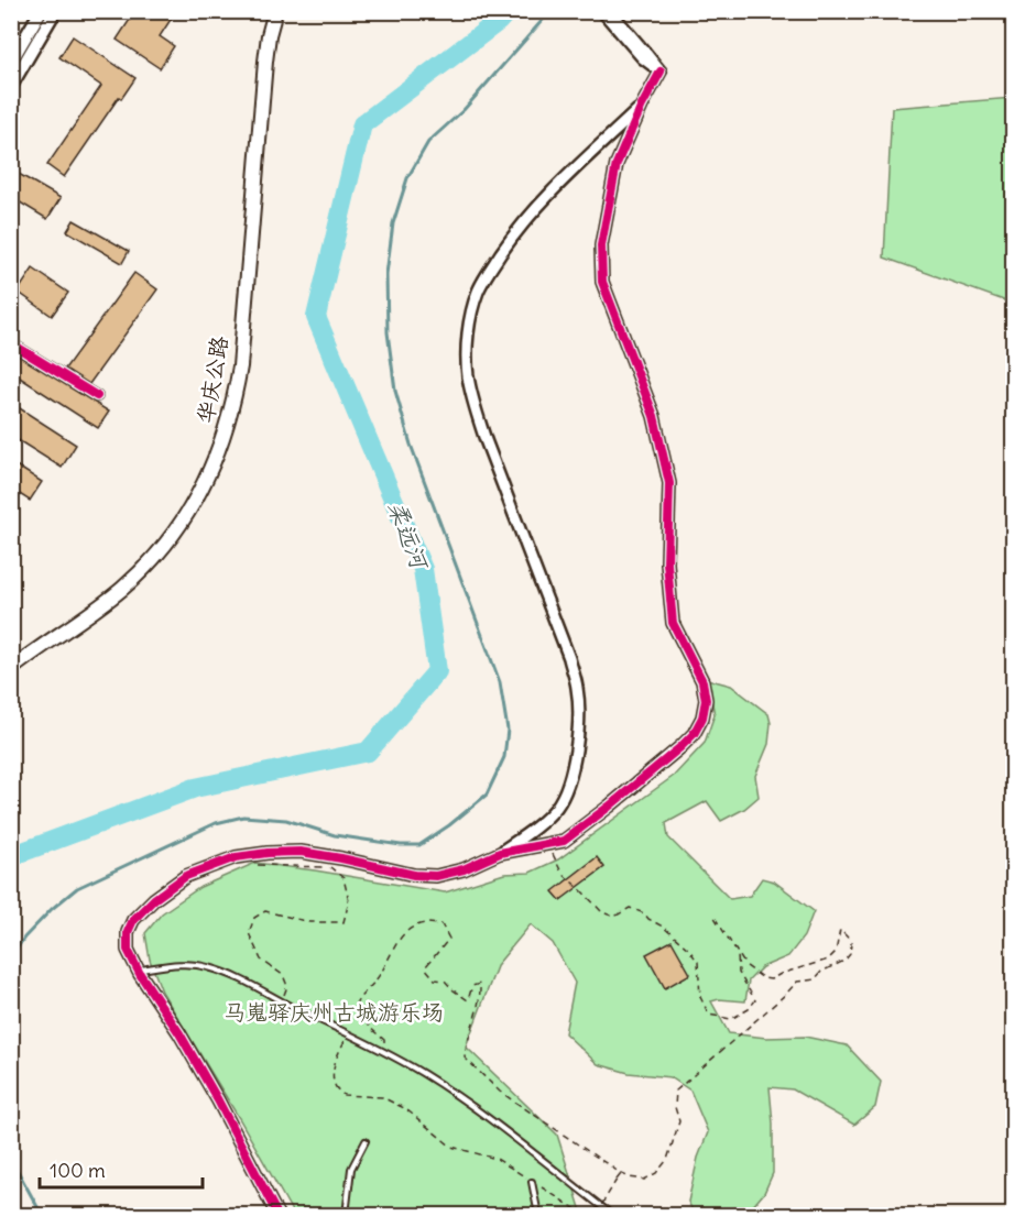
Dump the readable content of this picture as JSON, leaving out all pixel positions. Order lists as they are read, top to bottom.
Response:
{
  "streets": {
    "highway": ["华庆公路"]
  },
  "water": ["柔远河"],
  "parks": ["马嵬驿庆州古城游乐场"],
  "scale_bar": "100 m"
}
